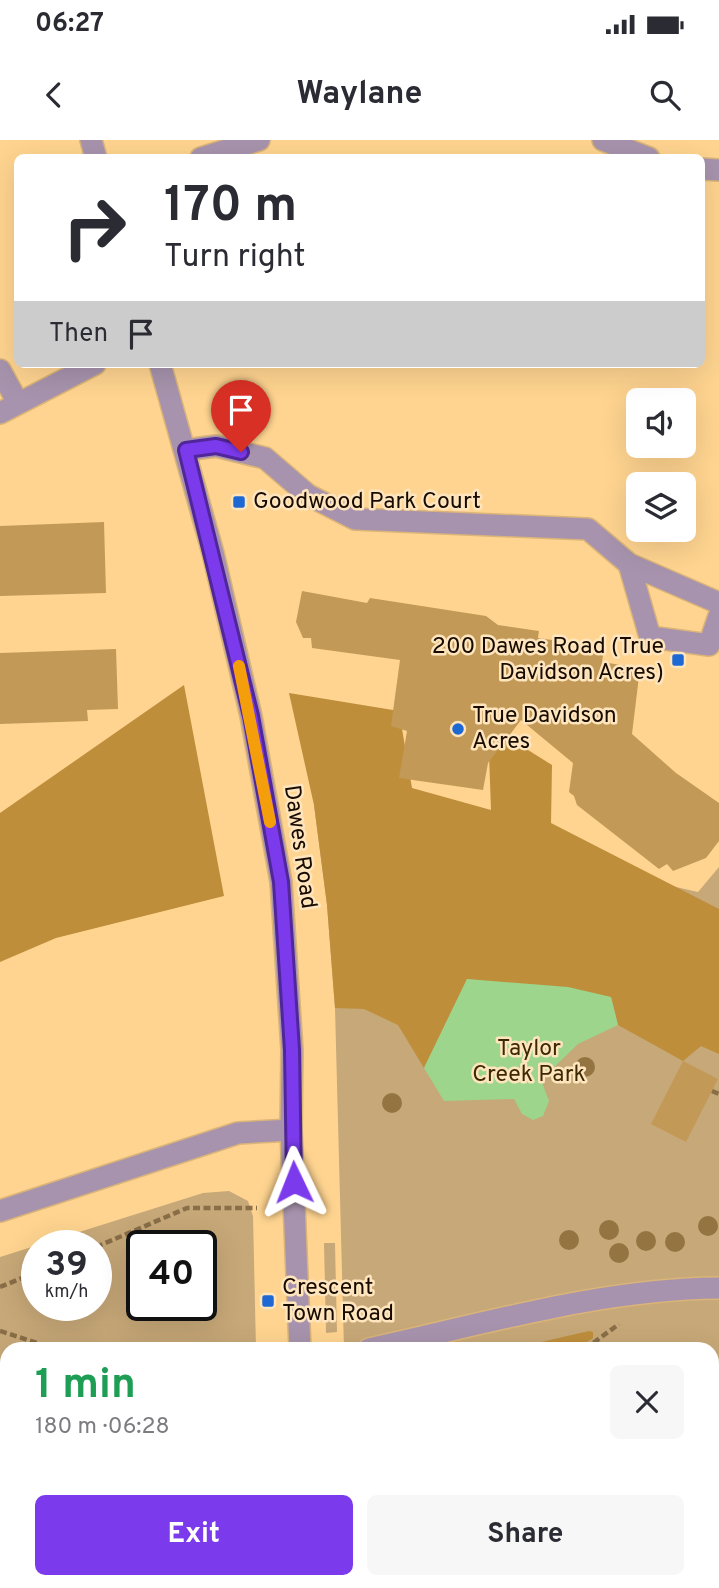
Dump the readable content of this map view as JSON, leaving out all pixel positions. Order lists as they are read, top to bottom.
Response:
{
  "streets": {
    "street": ["Dawes Road"]
  },
  "parks": ["Taylor Creek Park"],
  "places": {
    "transit": ["Goodwood Park Court", "200 Dawes Road (True Davidson Acres)", "Crescent Town Road"],
    "other": ["True Davidson Acres"]
  },
  "page": {
    "status": "06:27",
    "header": "Waylane",
    "turn": ["170 m", "Turn right"],
    "then": "Then",
    "speed": "39 km/h",
    "limit": "40",
    "heading": ["1 min", "180 m · 06:28"],
    "buttons": ["Exit", "Share"]
  }
}
